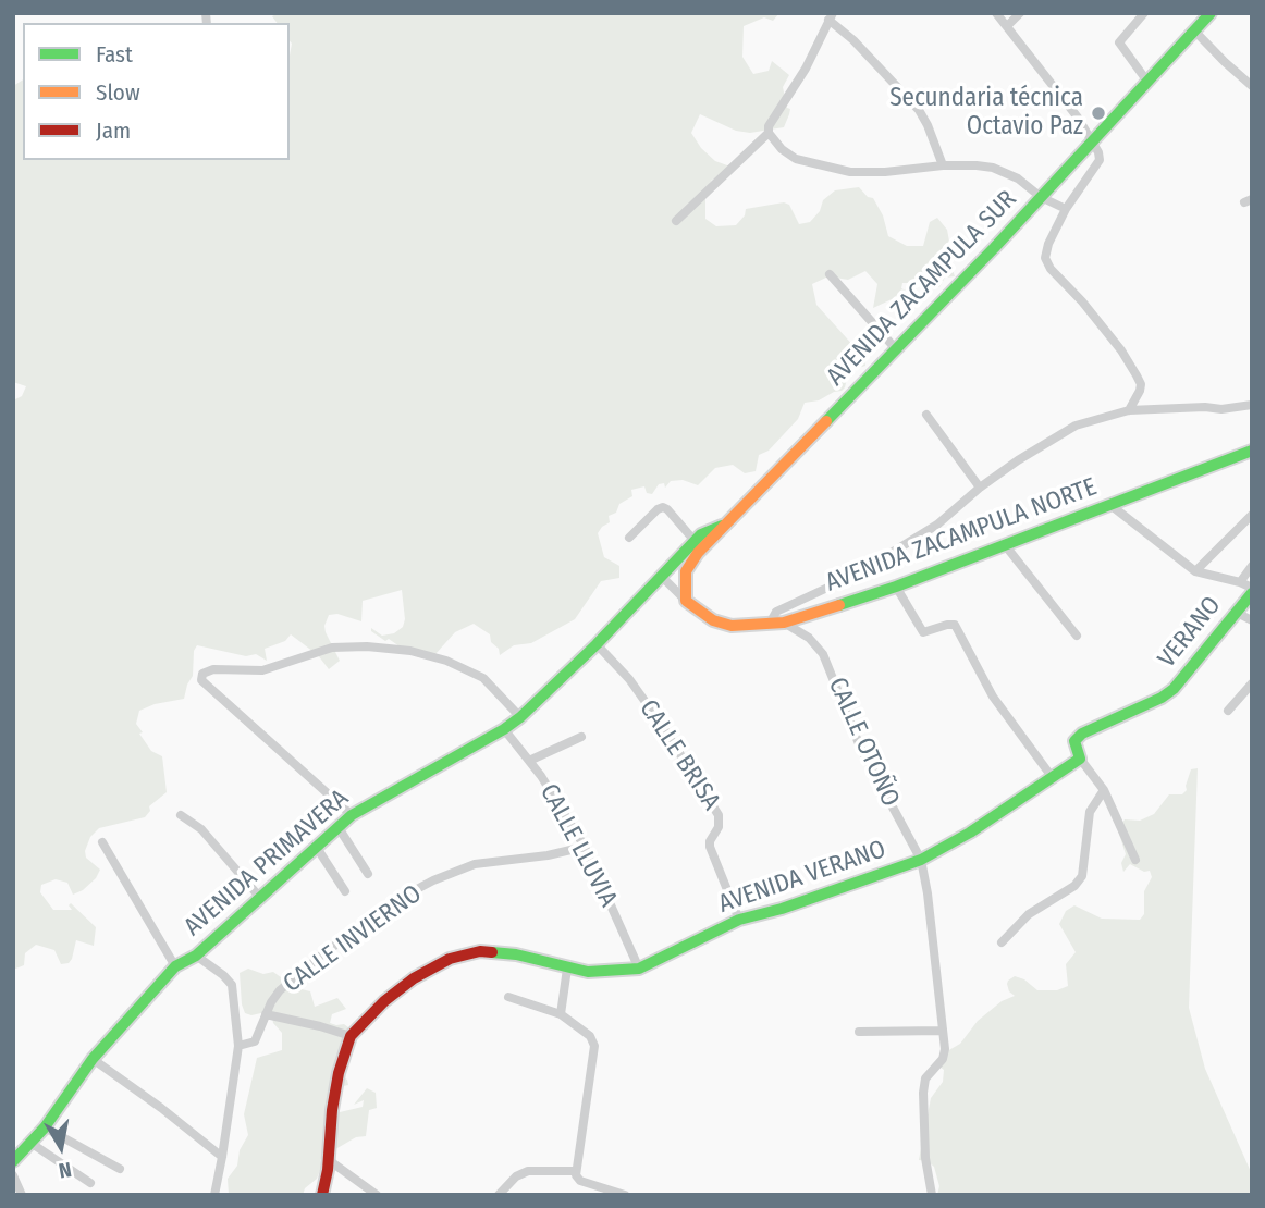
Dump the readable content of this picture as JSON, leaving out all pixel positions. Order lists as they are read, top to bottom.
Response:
{
  "streets": {
    "street": [
      "AVENIDA ZACAMPULA SUR",
      "AVENIDA ZACAMPULA NORTE",
      "VERANO",
      "CALLE OTOÑO",
      "CALLE BRISA",
      "CALLE LLUVIA",
      "AVENIDA PRIMAVERA",
      "AVENIDA VERANO",
      "CALLE INVIERNO"
    ]
  },
  "crossings": [
    ["AVENIDA ZACAMPULA SUR", "AVENIDA ZACAMPULA NORTE"],
    ["AVENIDA ZACAMPULA SUR", "AVENIDA PRIMAVERA"],
    ["AVENIDA ZACAMPULA NORTE", "CALLE OTOÑO"],
    ["VERANO", "AVENIDA VERANO"],
    ["CALLE OTOÑO", "AVENIDA VERANO"],
    ["CALLE BRISA", "AVENIDA PRIMAVERA"],
    ["CALLE BRISA", "AVENIDA VERANO"],
    ["CALLE LLUVIA", "AVENIDA PRIMAVERA"],
    ["CALLE LLUVIA", "AVENIDA VERANO"],
    ["CALLE LLUVIA", "CALLE INVIERNO"]
  ],
  "places": ["Secundaria técnica Octavio Paz"],
  "legend": ["Fast", "Slow", "Jam"],
  "north": "bottom"
}
